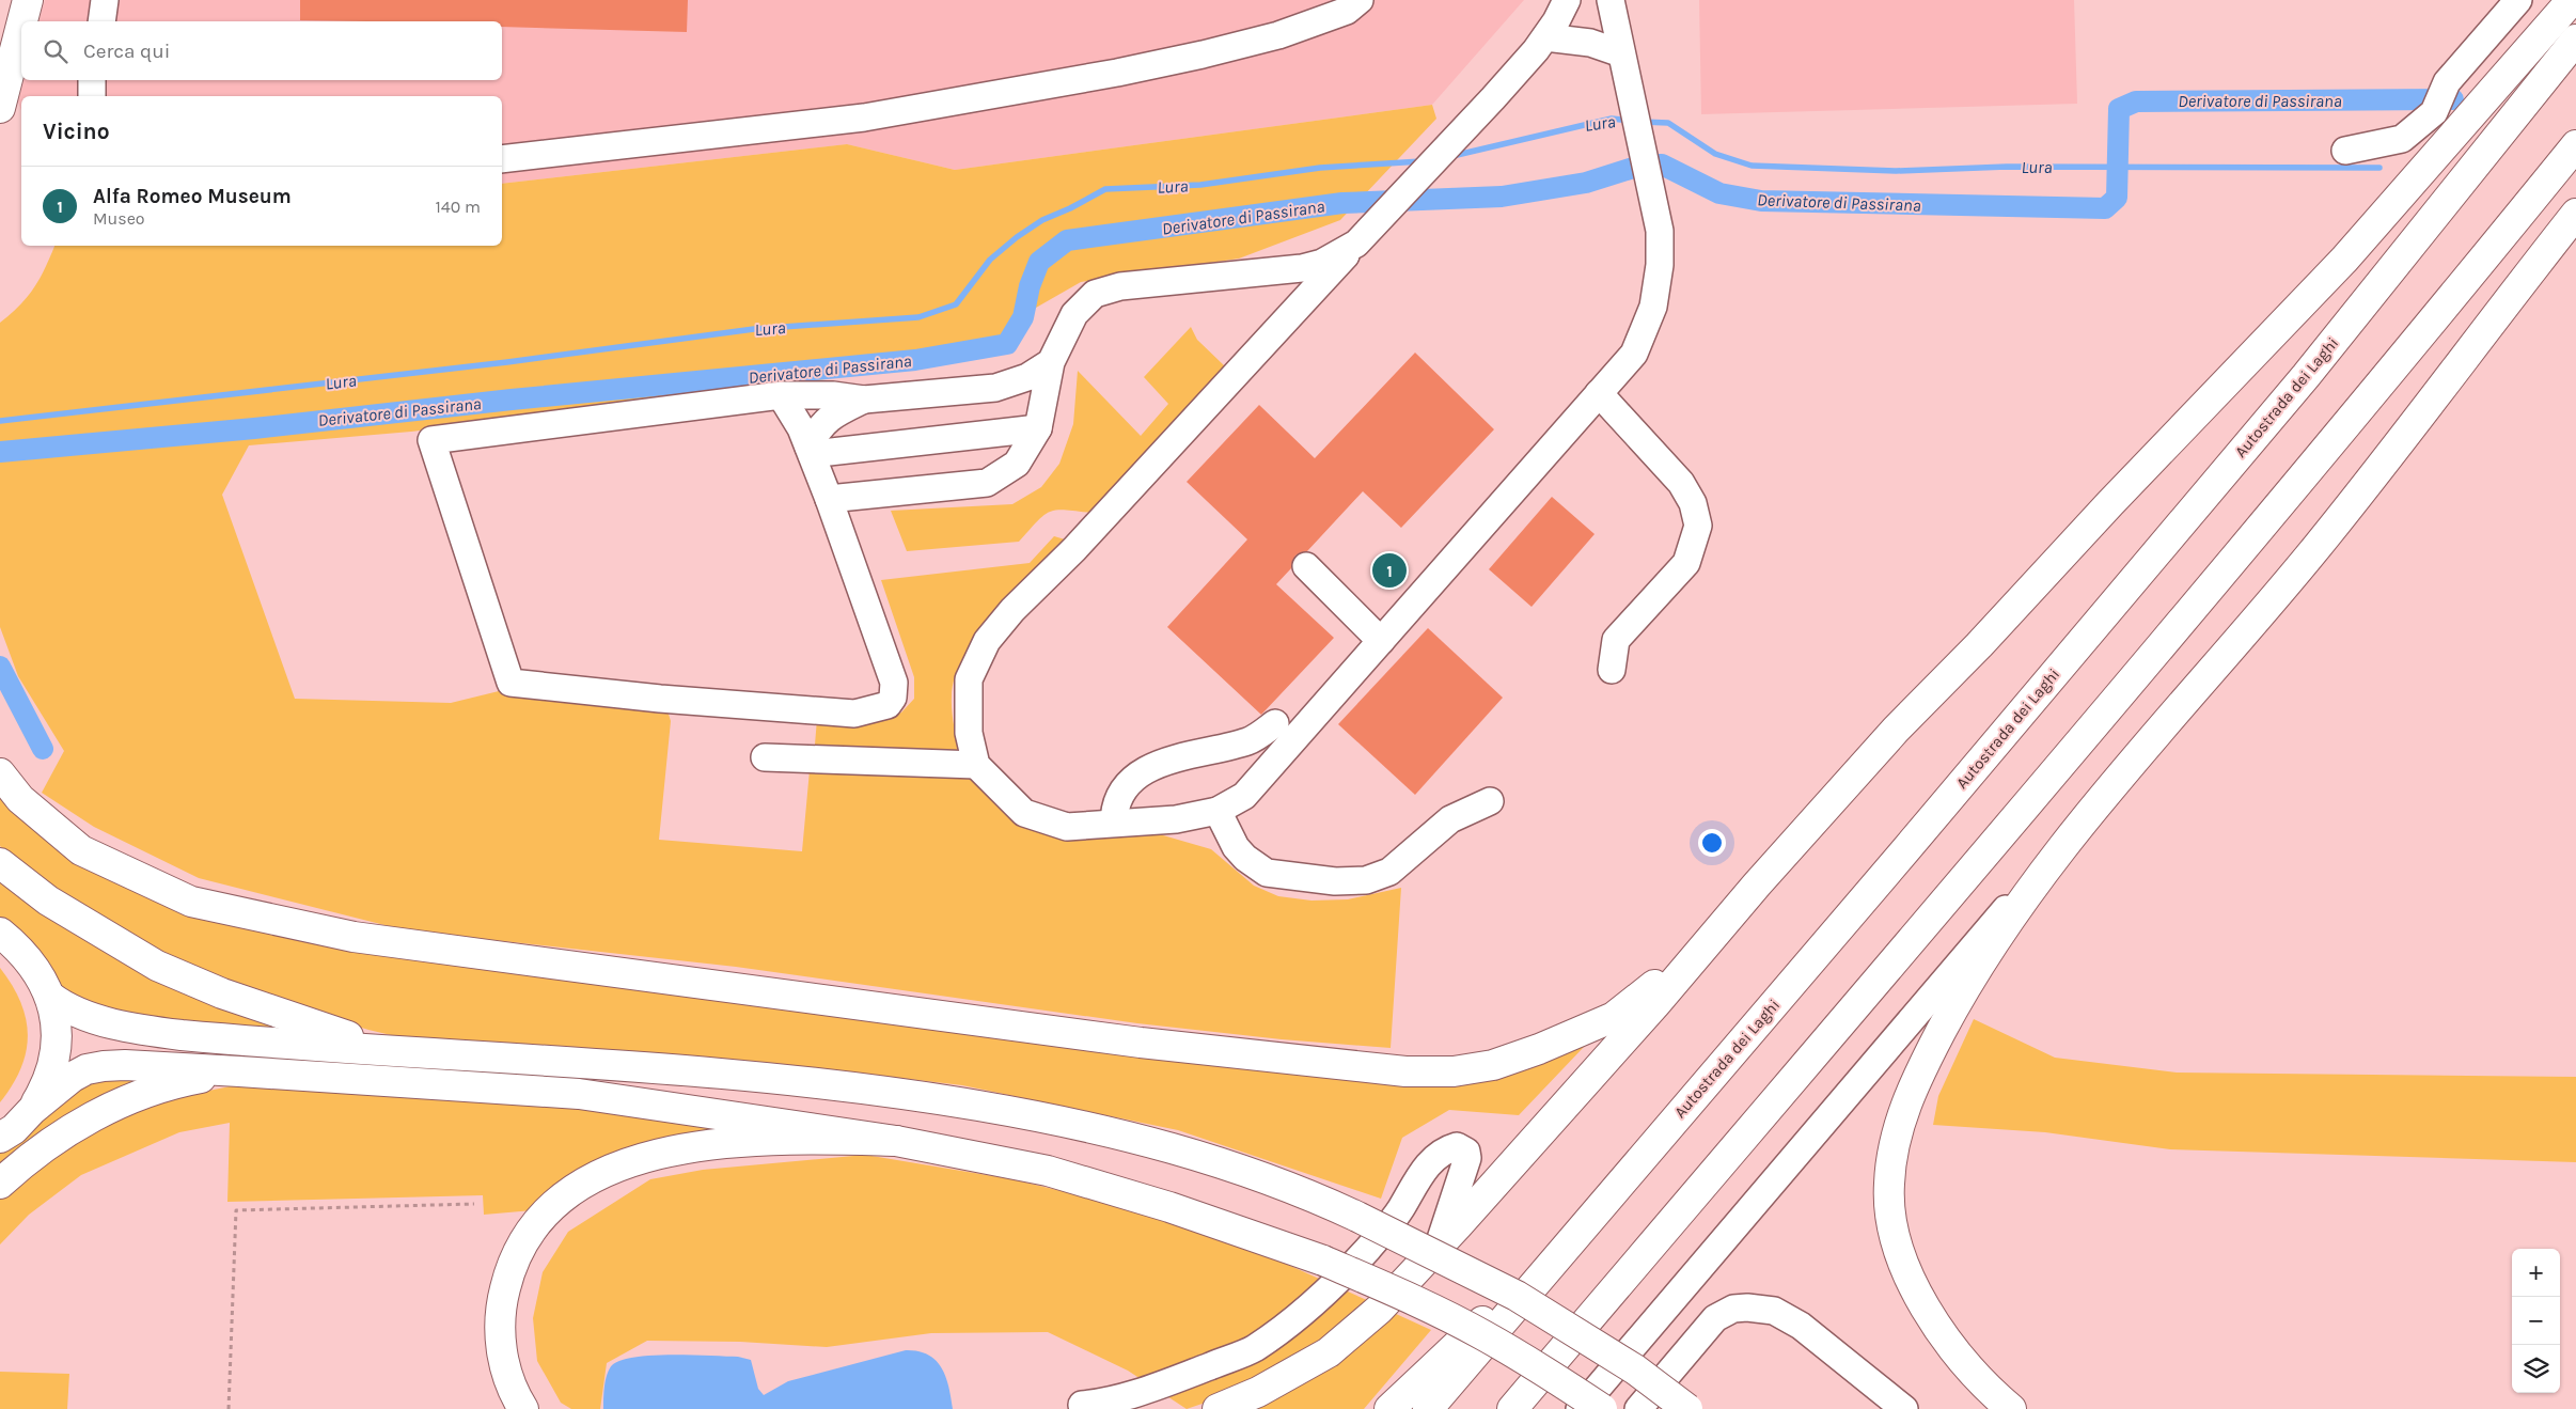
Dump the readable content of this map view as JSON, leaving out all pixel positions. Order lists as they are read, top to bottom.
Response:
{
  "streets": {
    "main road": ["Autostrada dei Laghi"]
  },
  "water": ["Derivatore di Passirana", "Lura"],
  "page": {
    "search": "Cerca qui",
    "heading": "Vicino",
    "list": [
      {
        "mark": "1",
        "name": "Alfa Romeo Museum",
        "note": "Museo",
        "value": "140 m"
      }
    ],
    "pins": "1",
    "map_buttons": ["+", "−"]
  }
}
